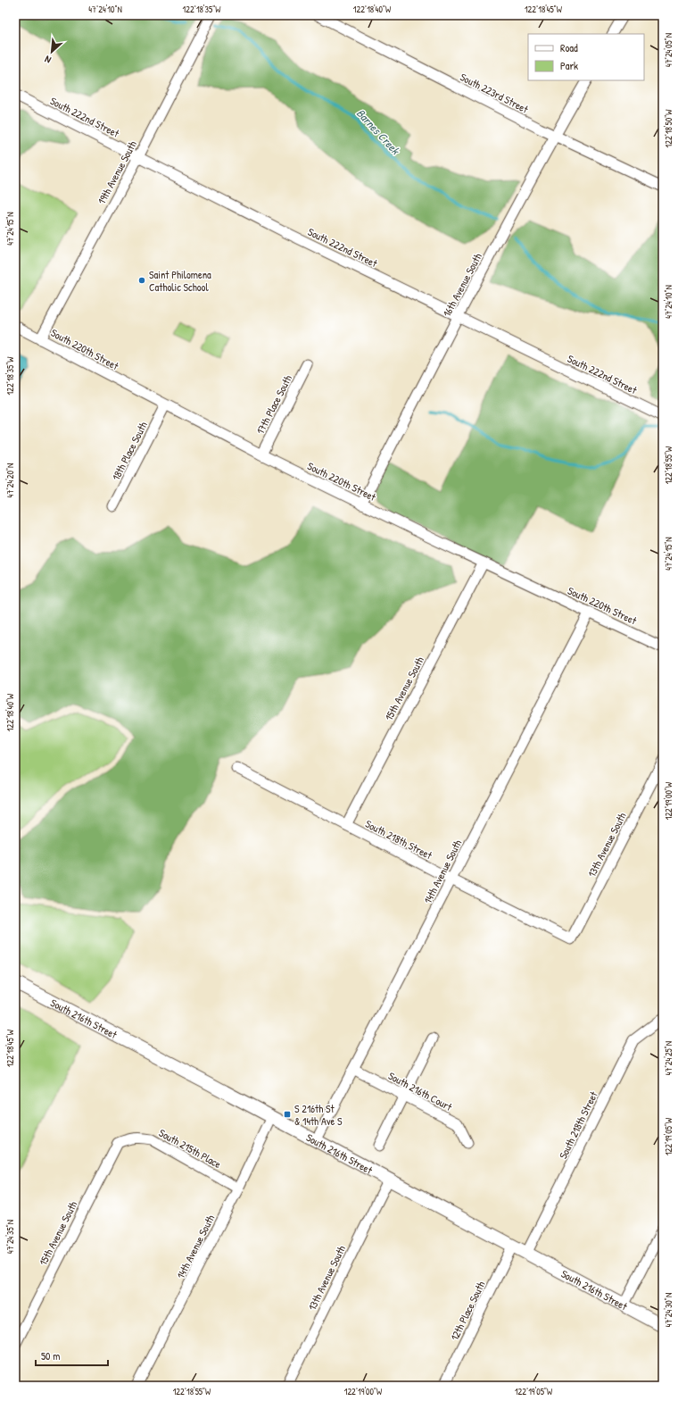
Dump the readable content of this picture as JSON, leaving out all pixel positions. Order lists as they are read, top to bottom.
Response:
{
  "streets": {
    "main road": ["South 216th Street"],
    "street": [
      "South 223rd Street",
      "South 222nd Street",
      "19th Avenue South",
      "16th Avenue South",
      "South 220th Street",
      "17th Place South",
      "18th Place South",
      "15th Avenue South",
      "South 218th Street",
      "13th Avenue South",
      "14th Avenue South",
      "South 216th Court",
      "South 215th Place",
      "12th Place South"
    ]
  },
  "crossings": [
    ["South 223rd Street", "16th Avenue South"],
    ["South 222nd Street", "19th Avenue South"],
    ["South 222nd Street", "16th Avenue South"],
    ["19th Avenue South", "South 220th Street"],
    ["16th Avenue South", "South 220th Street"],
    ["South 220th Street", "17th Place South"],
    ["South 220th Street", "18th Place South"],
    ["South 220th Street", "15th Avenue South"],
    ["South 220th Street", "14th Avenue South"],
    ["15th Avenue South", "South 218th Street"],
    ["15th Avenue South", "South 215th Place"],
    ["South 218th Street", "13th Avenue South"],
    ["South 218th Street", "14th Avenue South"],
    ["South 218th Street", "South 216th Street"],
    ["13th Avenue South", "South 216th Street"],
    ["14th Avenue South", "South 216th Street"],
    ["14th Avenue South", "South 216th Court"],
    ["14th Avenue South", "South 215th Place"],
    ["South 216th Street", "12th Place South"]
  ],
  "water": ["Barnes Creek"],
  "places": {
    "other": ["Saint Philomena Catholic School"],
    "transit": ["S 216th St & 14th Ave S"]
  },
  "legend": ["Road", "Park"],
  "scale_bar": "50 m",
  "north": "bottom left",
  "coordinates": [
    "47°24'10\"N",
    "122°18'35\"W",
    "122°18'40\"W",
    "122°18'45\"W",
    "47°24'05\"N",
    "122°18'50\"W",
    "47°24'15\"N",
    "122°18'55\"W",
    "47°24'20\"N",
    "122°19'00\"W",
    "47°24'25\"N",
    "122°19'05\"W",
    "47°24'35\"N",
    "47°24'30\"N"
  ]
}
